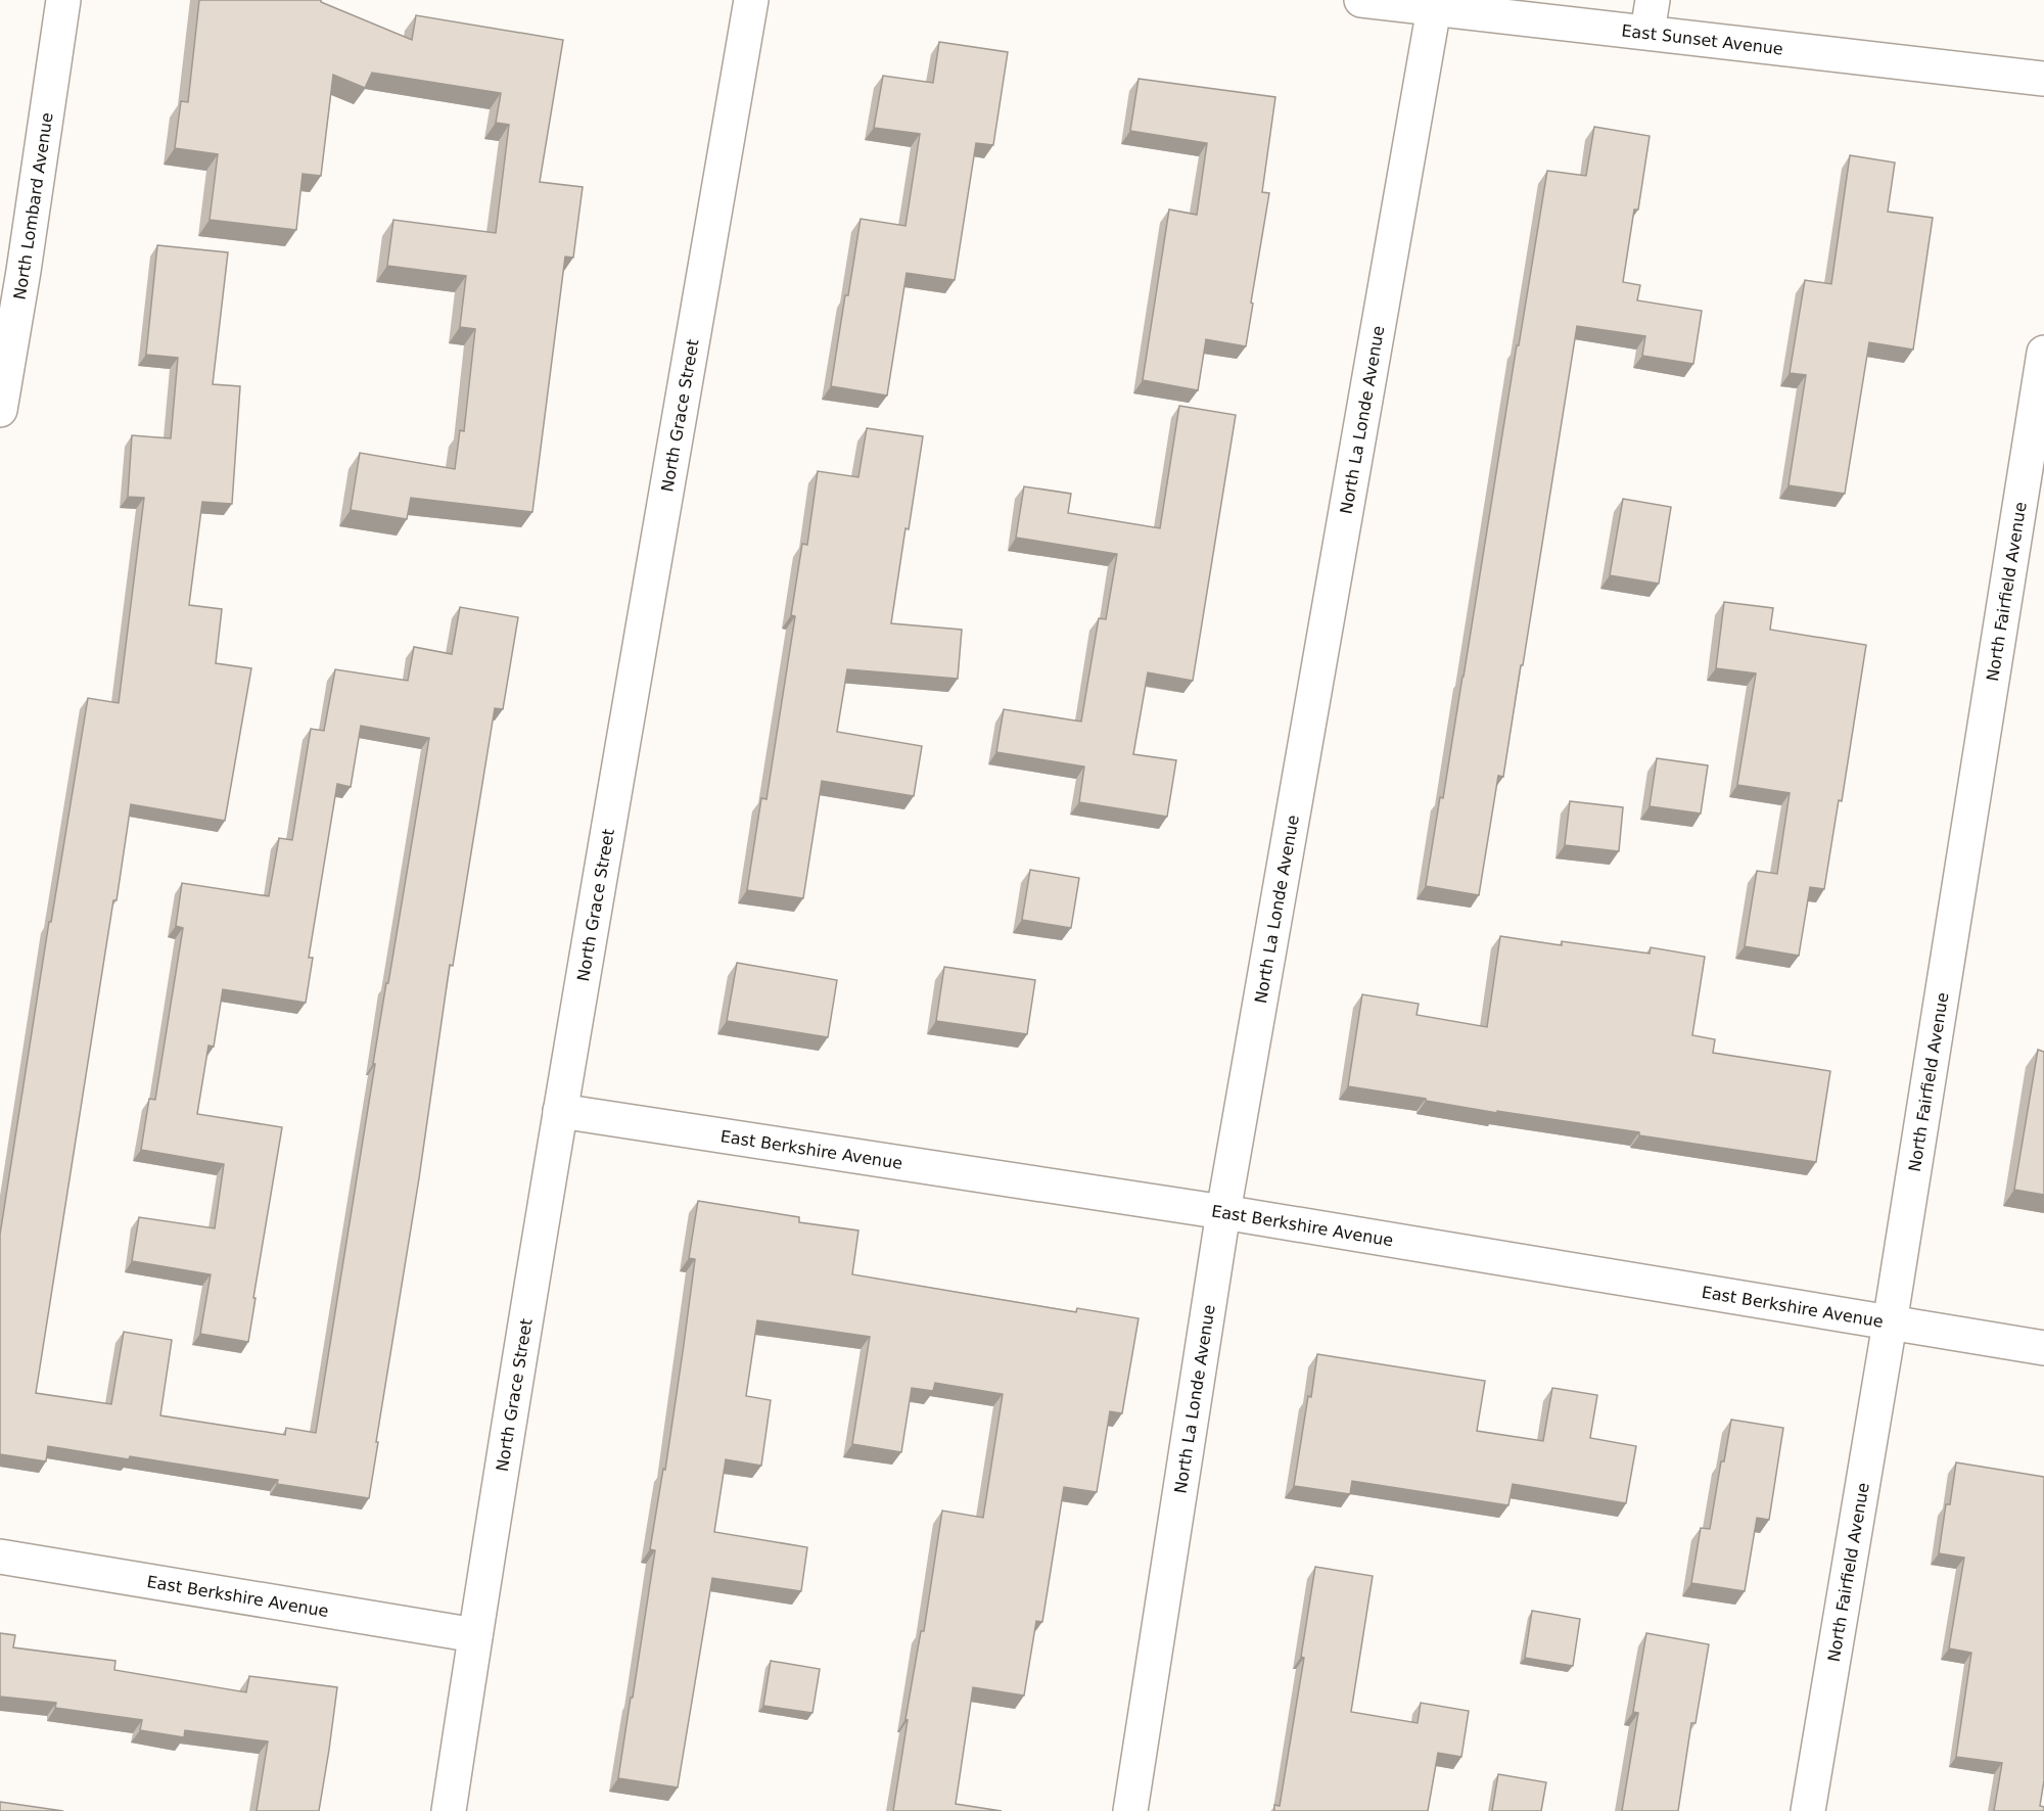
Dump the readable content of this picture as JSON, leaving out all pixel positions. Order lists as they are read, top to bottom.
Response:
{
  "streets": {
    "street": [
      "East Sunset Avenue",
      "North Lombard Avenue",
      "North Grace Street",
      "North La Londe Avenue",
      "North Fairfield Avenue",
      "East Berkshire Avenue"
    ]
  },
  "crossings": [
    ["East Sunset Avenue", "North La Londe Avenue"],
    ["North Grace Street", "East Berkshire Avenue"],
    ["North La Londe Avenue", "East Berkshire Avenue"],
    ["North Fairfield Avenue", "East Berkshire Avenue"]
  ]
}
